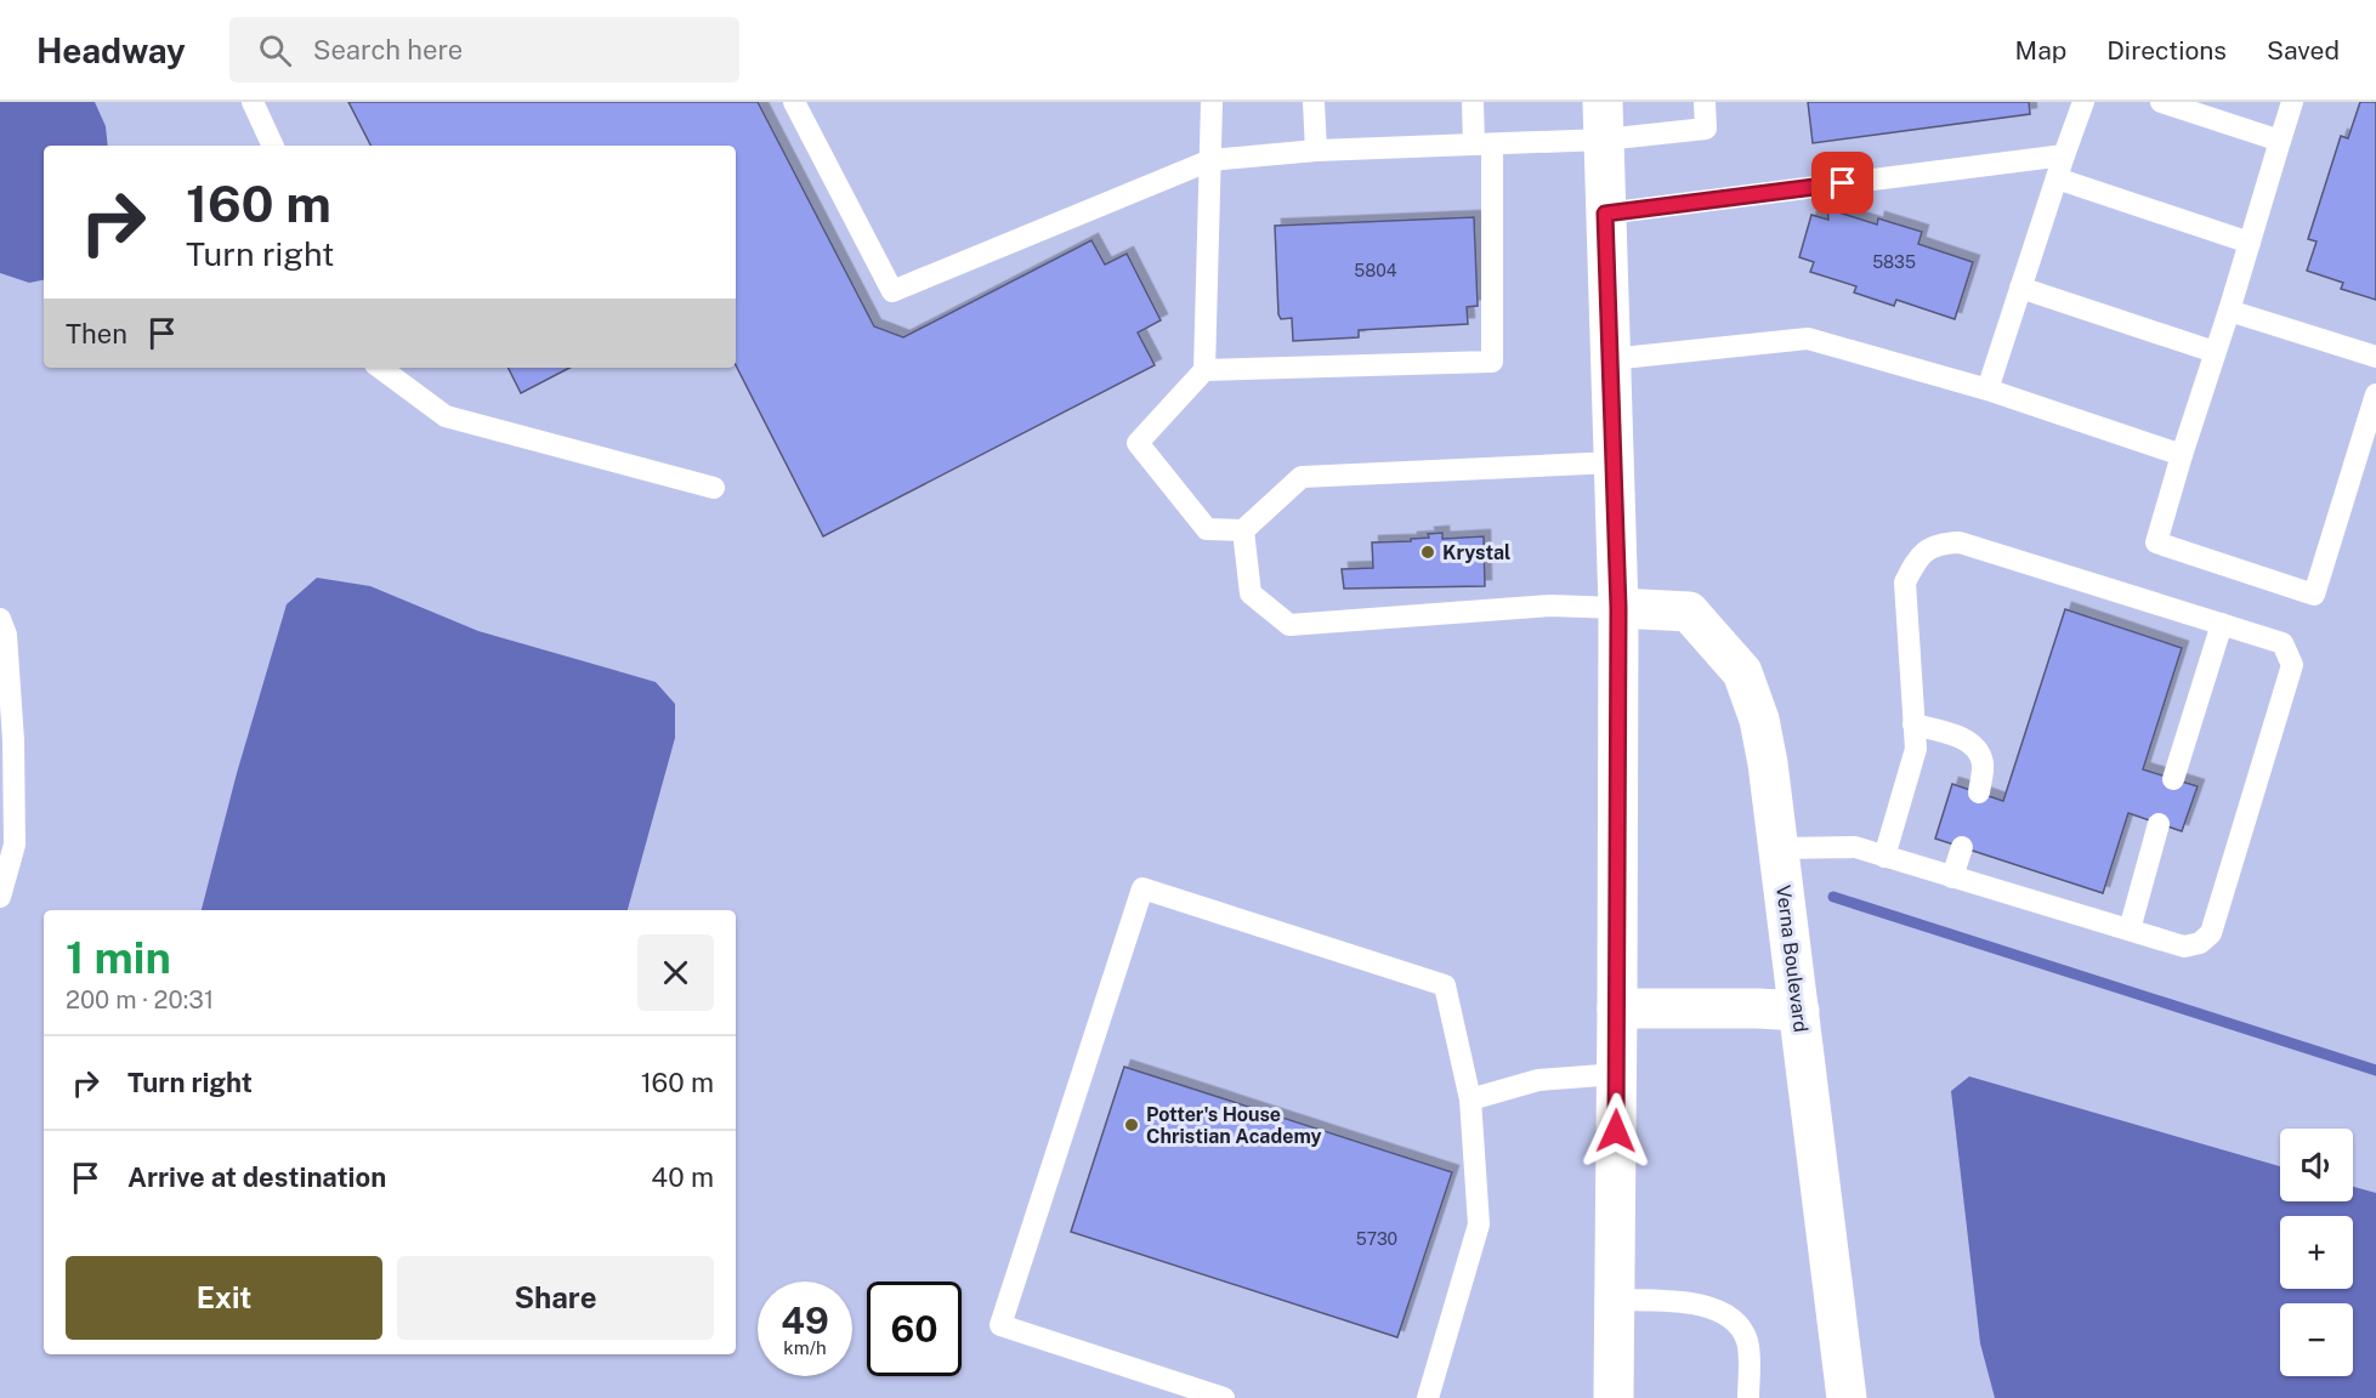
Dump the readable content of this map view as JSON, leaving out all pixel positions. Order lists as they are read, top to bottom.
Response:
{
  "streets": {
    "main road": ["Verna Boulevard"]
  },
  "places": ["Krystal", "Potter's House Christian Academy"],
  "house_numbers": ["5835", "5804", "5730"],
  "page": {
    "header": "Headway",
    "search": "Search here",
    "nav": ["Map", "Directions", "Saved"],
    "turn": ["160 m", "Turn right"],
    "then": "Then",
    "heading": ["1 min", "200 m · 20:31"],
    "list": [
      {
        "name": "Turn right",
        "value": "160 m"
      },
      {
        "name": "Arrive at destination",
        "value": "40 m"
      }
    ],
    "map_buttons": ["+", "−"],
    "buttons": ["Exit", "Share"],
    "speed": "49 km/h",
    "limit": "60"
  }
}
